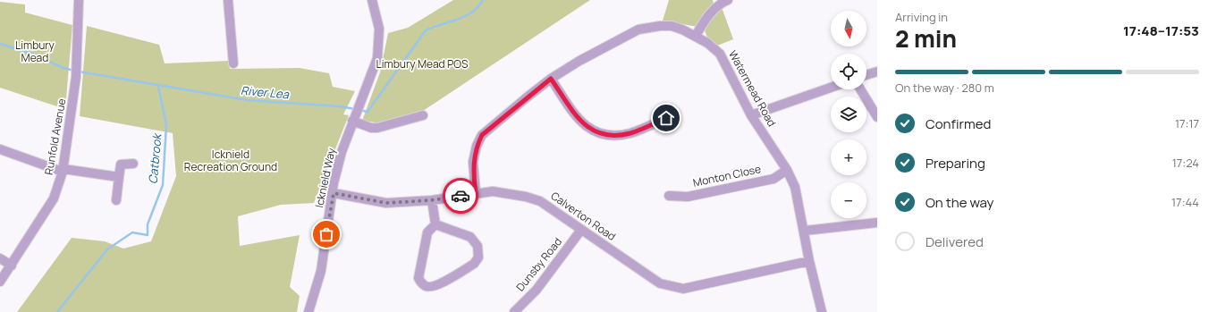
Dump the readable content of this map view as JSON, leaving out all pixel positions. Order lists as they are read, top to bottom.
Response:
{
  "streets": {
    "street": [
      "Watermead Road",
      "Runfold Avenue",
      "Monton Close",
      "Icknield Way",
      "Calverton Road",
      "Dunsby Road"
    ]
  },
  "crossings": [
    ["Watermead Road", "Monton Close"],
    ["Watermead Road", "Calverton Road"],
    ["Icknield Way", "Calverton Road"],
    ["Calverton Road", "Dunsby Road"]
  ],
  "water": ["River Lea", "Catbrook"],
  "parks": ["Limbury Mead", "Limbury Mead POS", "Icknield Recreation Ground"],
  "north": "bottom",
  "page": {
    "heading": ["2 min", "Arriving in", "17:48–17:53"],
    "map_buttons": ["+", "−"],
    "bar": "On the way · 280 m",
    "list": [
      ["Confirmed", "17:17"],
      ["Preparing", "17:24"],
      ["On the way", "17:44"],
      "Delivered"
    ]
  }
}
